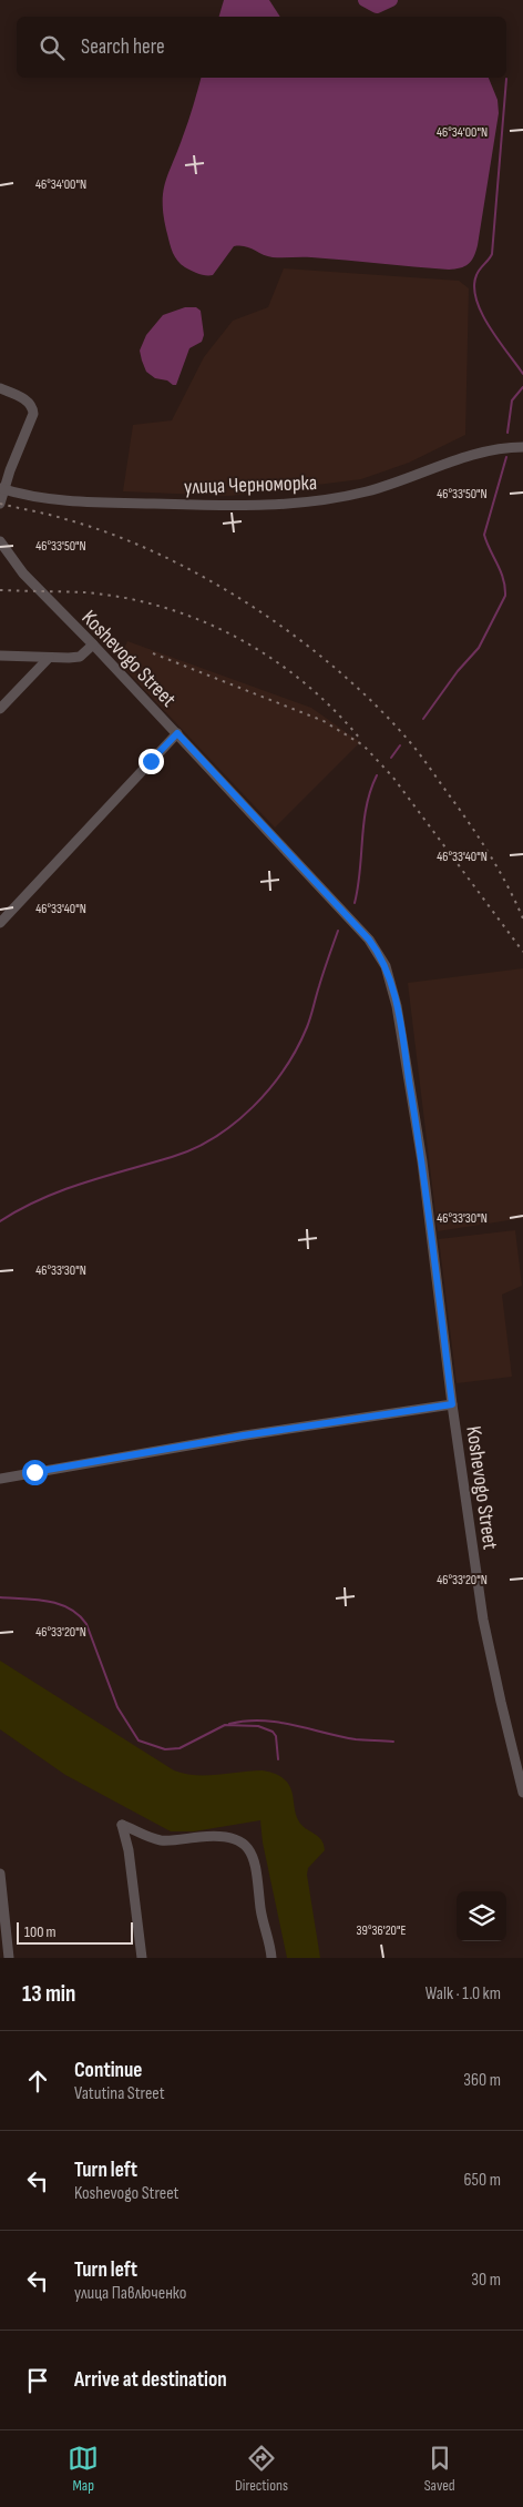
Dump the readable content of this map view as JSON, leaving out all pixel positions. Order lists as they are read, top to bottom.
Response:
{
  "streets": {
    "street": ["улица Черноморка", "Koshevogo Street"]
  },
  "scale_bar": "100 m",
  "page": {
    "search": "Search here",
    "scale": "100 m",
    "heading": ["13 min", "Walk · 1.0 km"],
    "list": [
      ["Continue", "Vatutina Street", "360 m"],
      ["Turn left", "Koshevogo Street", "650 m"],
      ["Turn left", "улица Павлюченко", "30 m"],
      "Arrive at destination"
    ],
    "nav": ["Map", "Directions", "Saved"]
  },
  "coordinates": [
    "46°34'00\"N",
    "46°33'50\"N",
    "46°33'40\"N",
    "46°33'30\"N",
    "46°33'20\"N",
    "39°36'20\"E"
  ]
}
